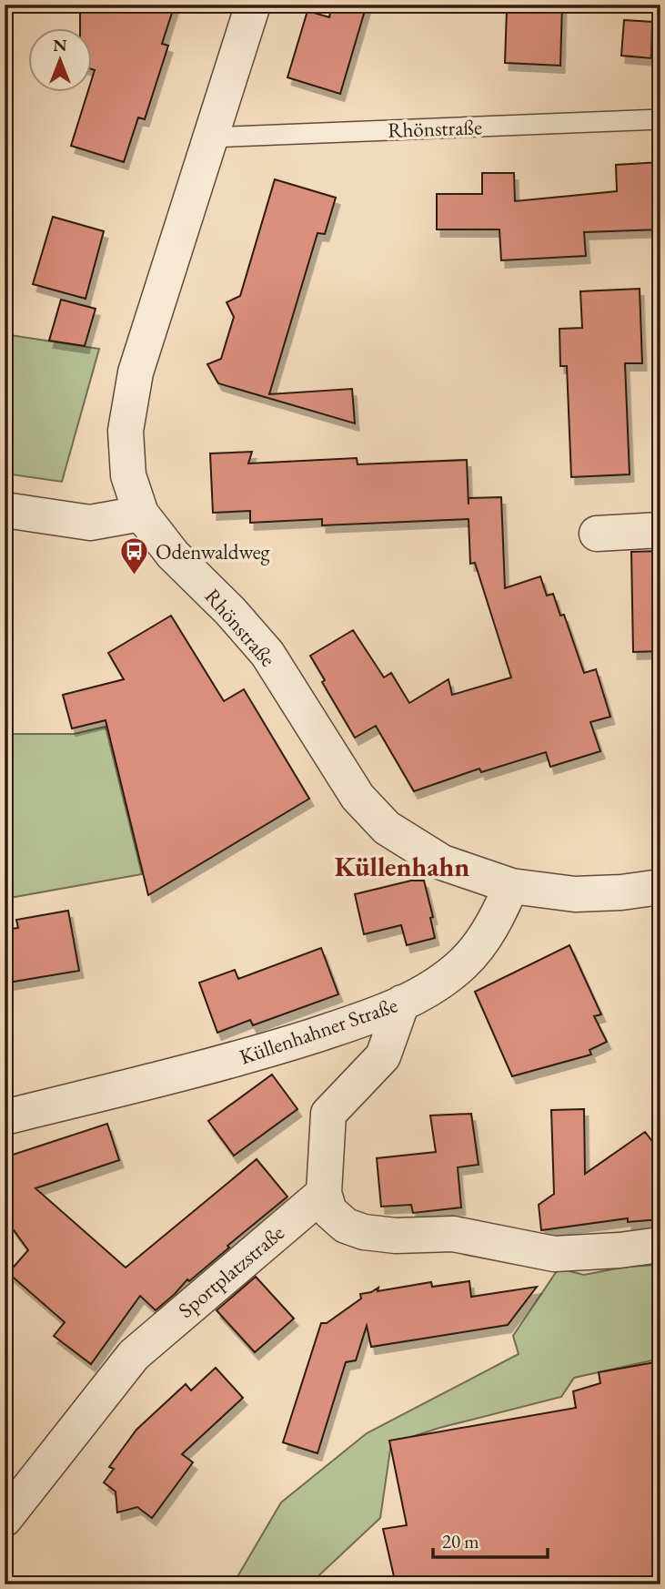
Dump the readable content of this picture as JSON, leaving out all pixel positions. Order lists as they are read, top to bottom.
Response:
{
  "streets": {
    "street": ["Rhönstraße", "Küllenhahner Straße", "Sportplatzstraße"]
  },
  "crossings": [
    ["Rhönstraße", "Küllenhahner Straße"]
  ],
  "districts": ["Küllenhahn"],
  "places": {
    "bus stop": ["Odenwaldweg"]
  },
  "scale_bar": "20 m",
  "north": "top"
}
